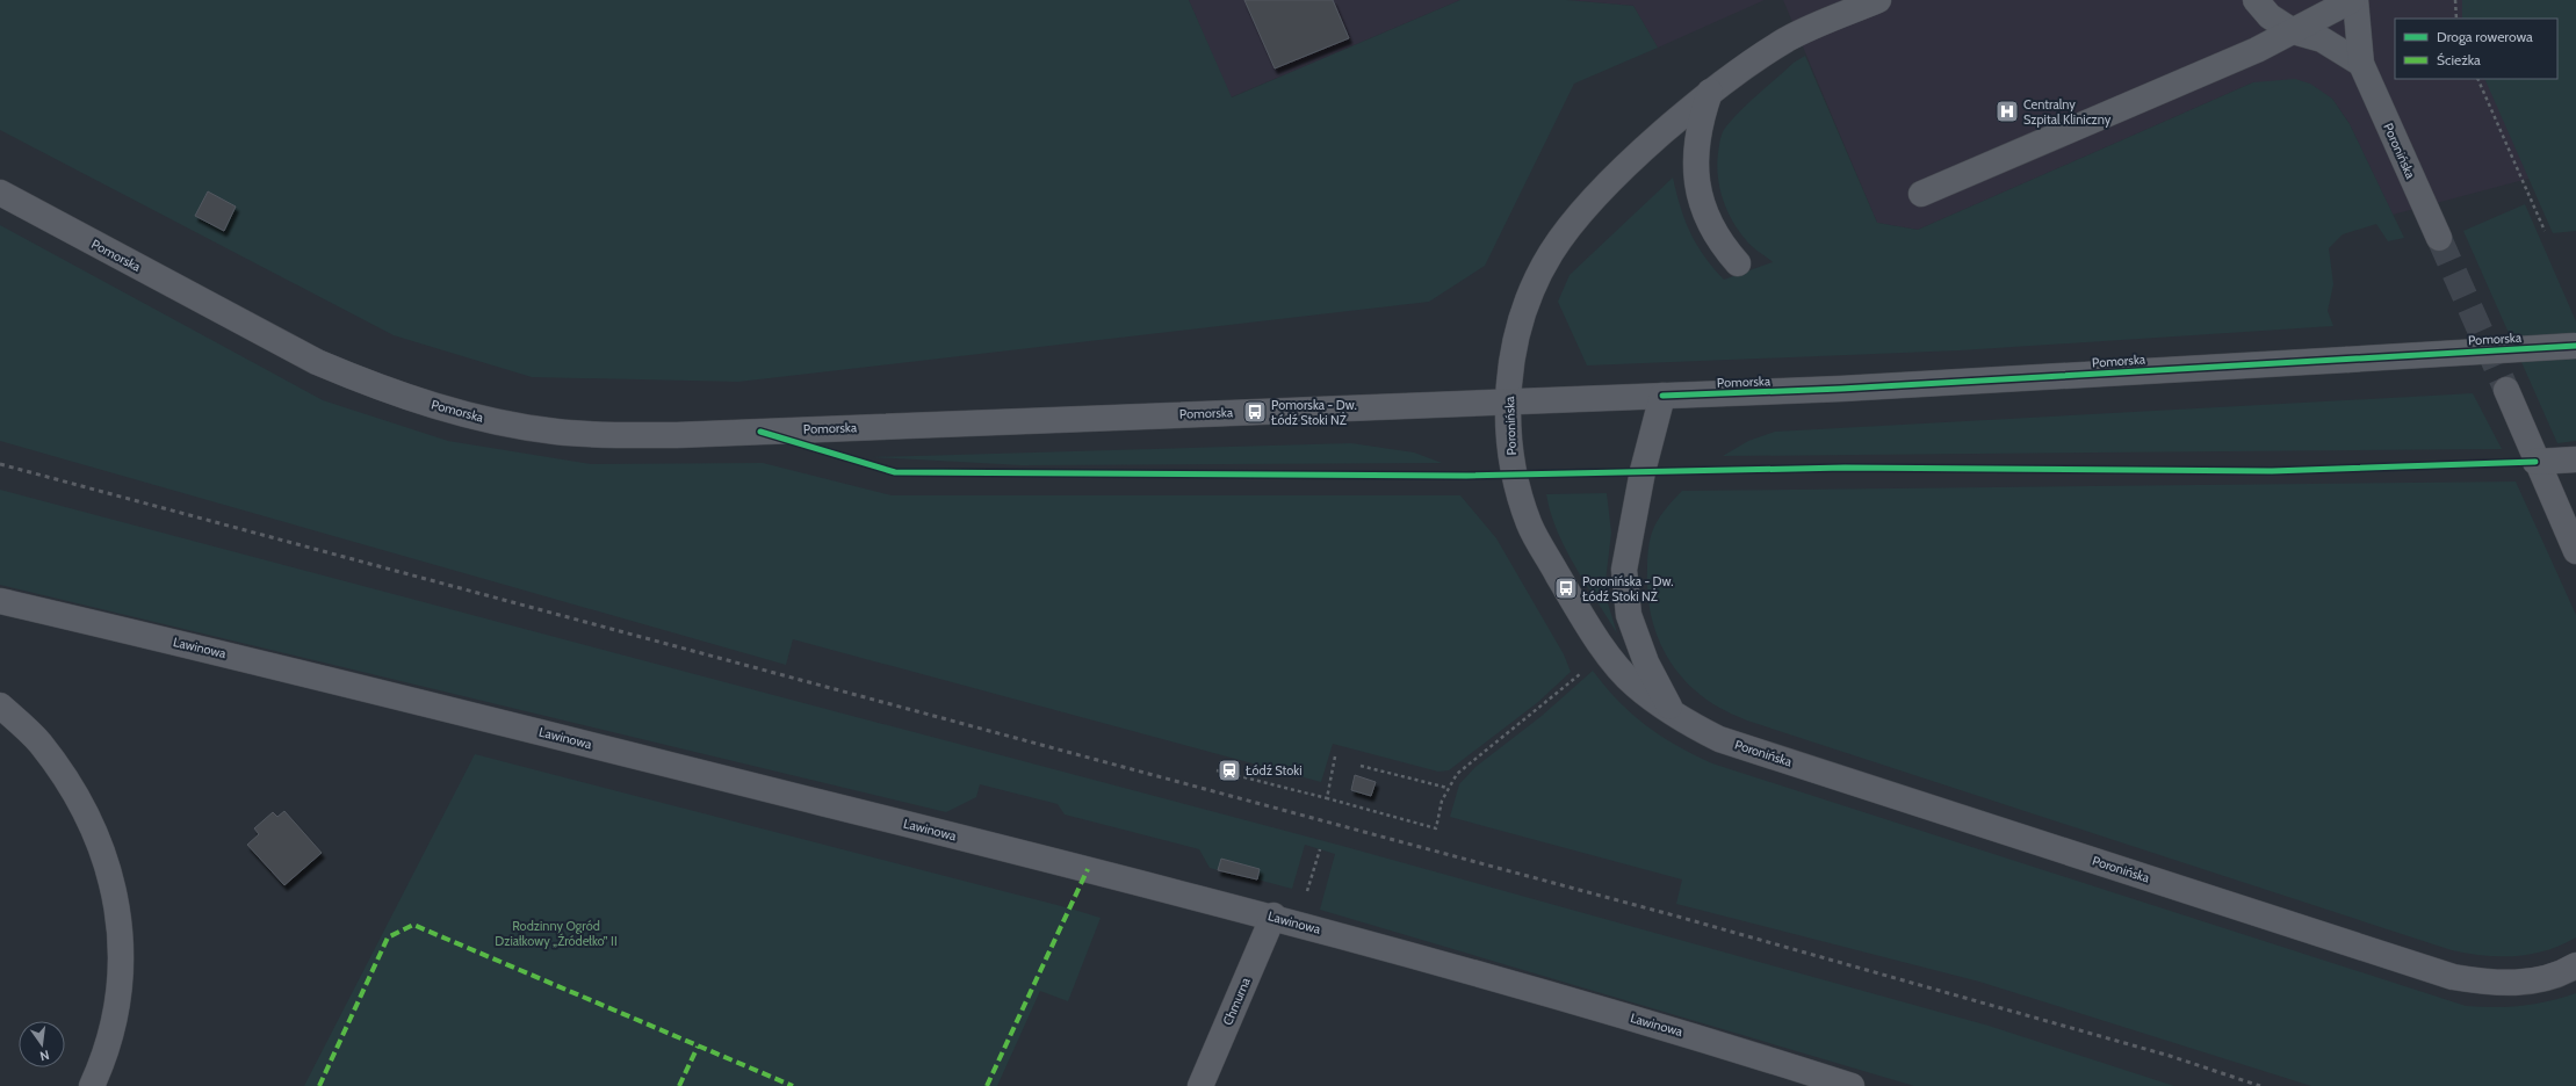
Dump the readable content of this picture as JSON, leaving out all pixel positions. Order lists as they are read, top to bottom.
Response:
{
  "streets": {
    "street": [
      "Poronińska",
      "Pomorska",
      "Lawinowa",
      "Chmurna"
    ]
  },
  "crossings": [
    ["Poronińska", "Pomorska"],
    ["Lawinowa", "Chmurna"]
  ],
  "parks": ["Rodzinny Ogród Działkowy „Źródełko” II"],
  "places": {
    "hospital": ["Centralny Szpital Kliniczny"],
    "bus stop": ["Pomorska - Dw. Łódź Stoki NŻ", "Poronińska - Dw. Łódź Stoki NŻ"],
    "station": ["Łódź Stoki"]
  },
  "legend": ["Droga rowerowa", "Ścieżka"],
  "north": "bottom"
}
